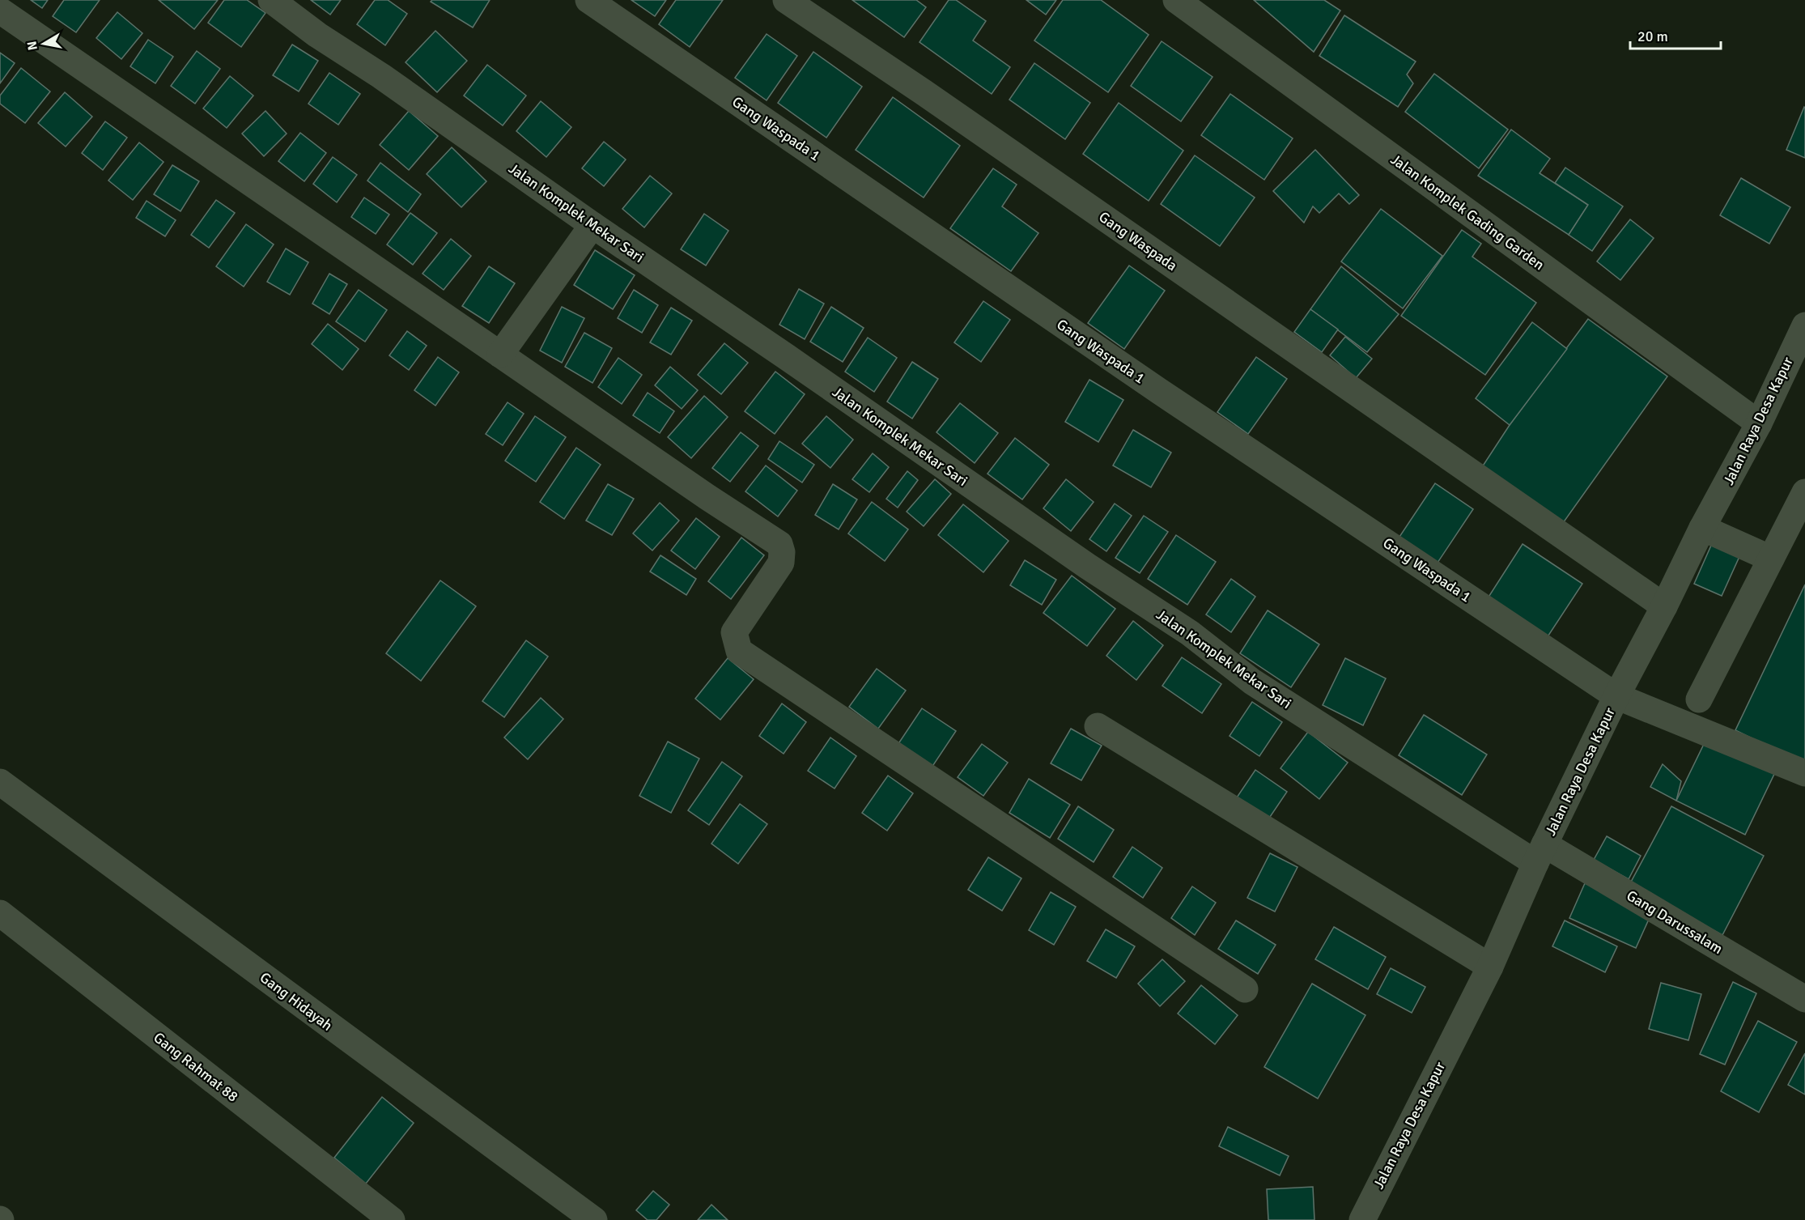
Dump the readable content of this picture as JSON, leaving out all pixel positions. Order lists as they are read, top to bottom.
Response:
{
  "streets": {
    "street": [
      "Gang Waspada 1",
      "Jalan Komplek Gading Garden",
      "Jalan Komplek Mekar Sari",
      "Gang Waspada",
      "Jalan Raya Desa Kapur",
      "Gang Darussalam",
      "Gang Hidayah",
      "Gang Rahmat 88"
    ]
  },
  "crossings": [
    ["Gang Waspada 1", "Jalan Raya Desa Kapur"],
    ["Jalan Komplek Gading Garden", "Jalan Raya Desa Kapur"],
    ["Jalan Komplek Mekar Sari", "Jalan Raya Desa Kapur"],
    ["Jalan Komplek Mekar Sari", "Gang Darussalam"],
    ["Gang Waspada", "Jalan Raya Desa Kapur"],
    ["Jalan Raya Desa Kapur", "Gang Darussalam"]
  ],
  "scale_bar": "20 m",
  "north": "left"
}
